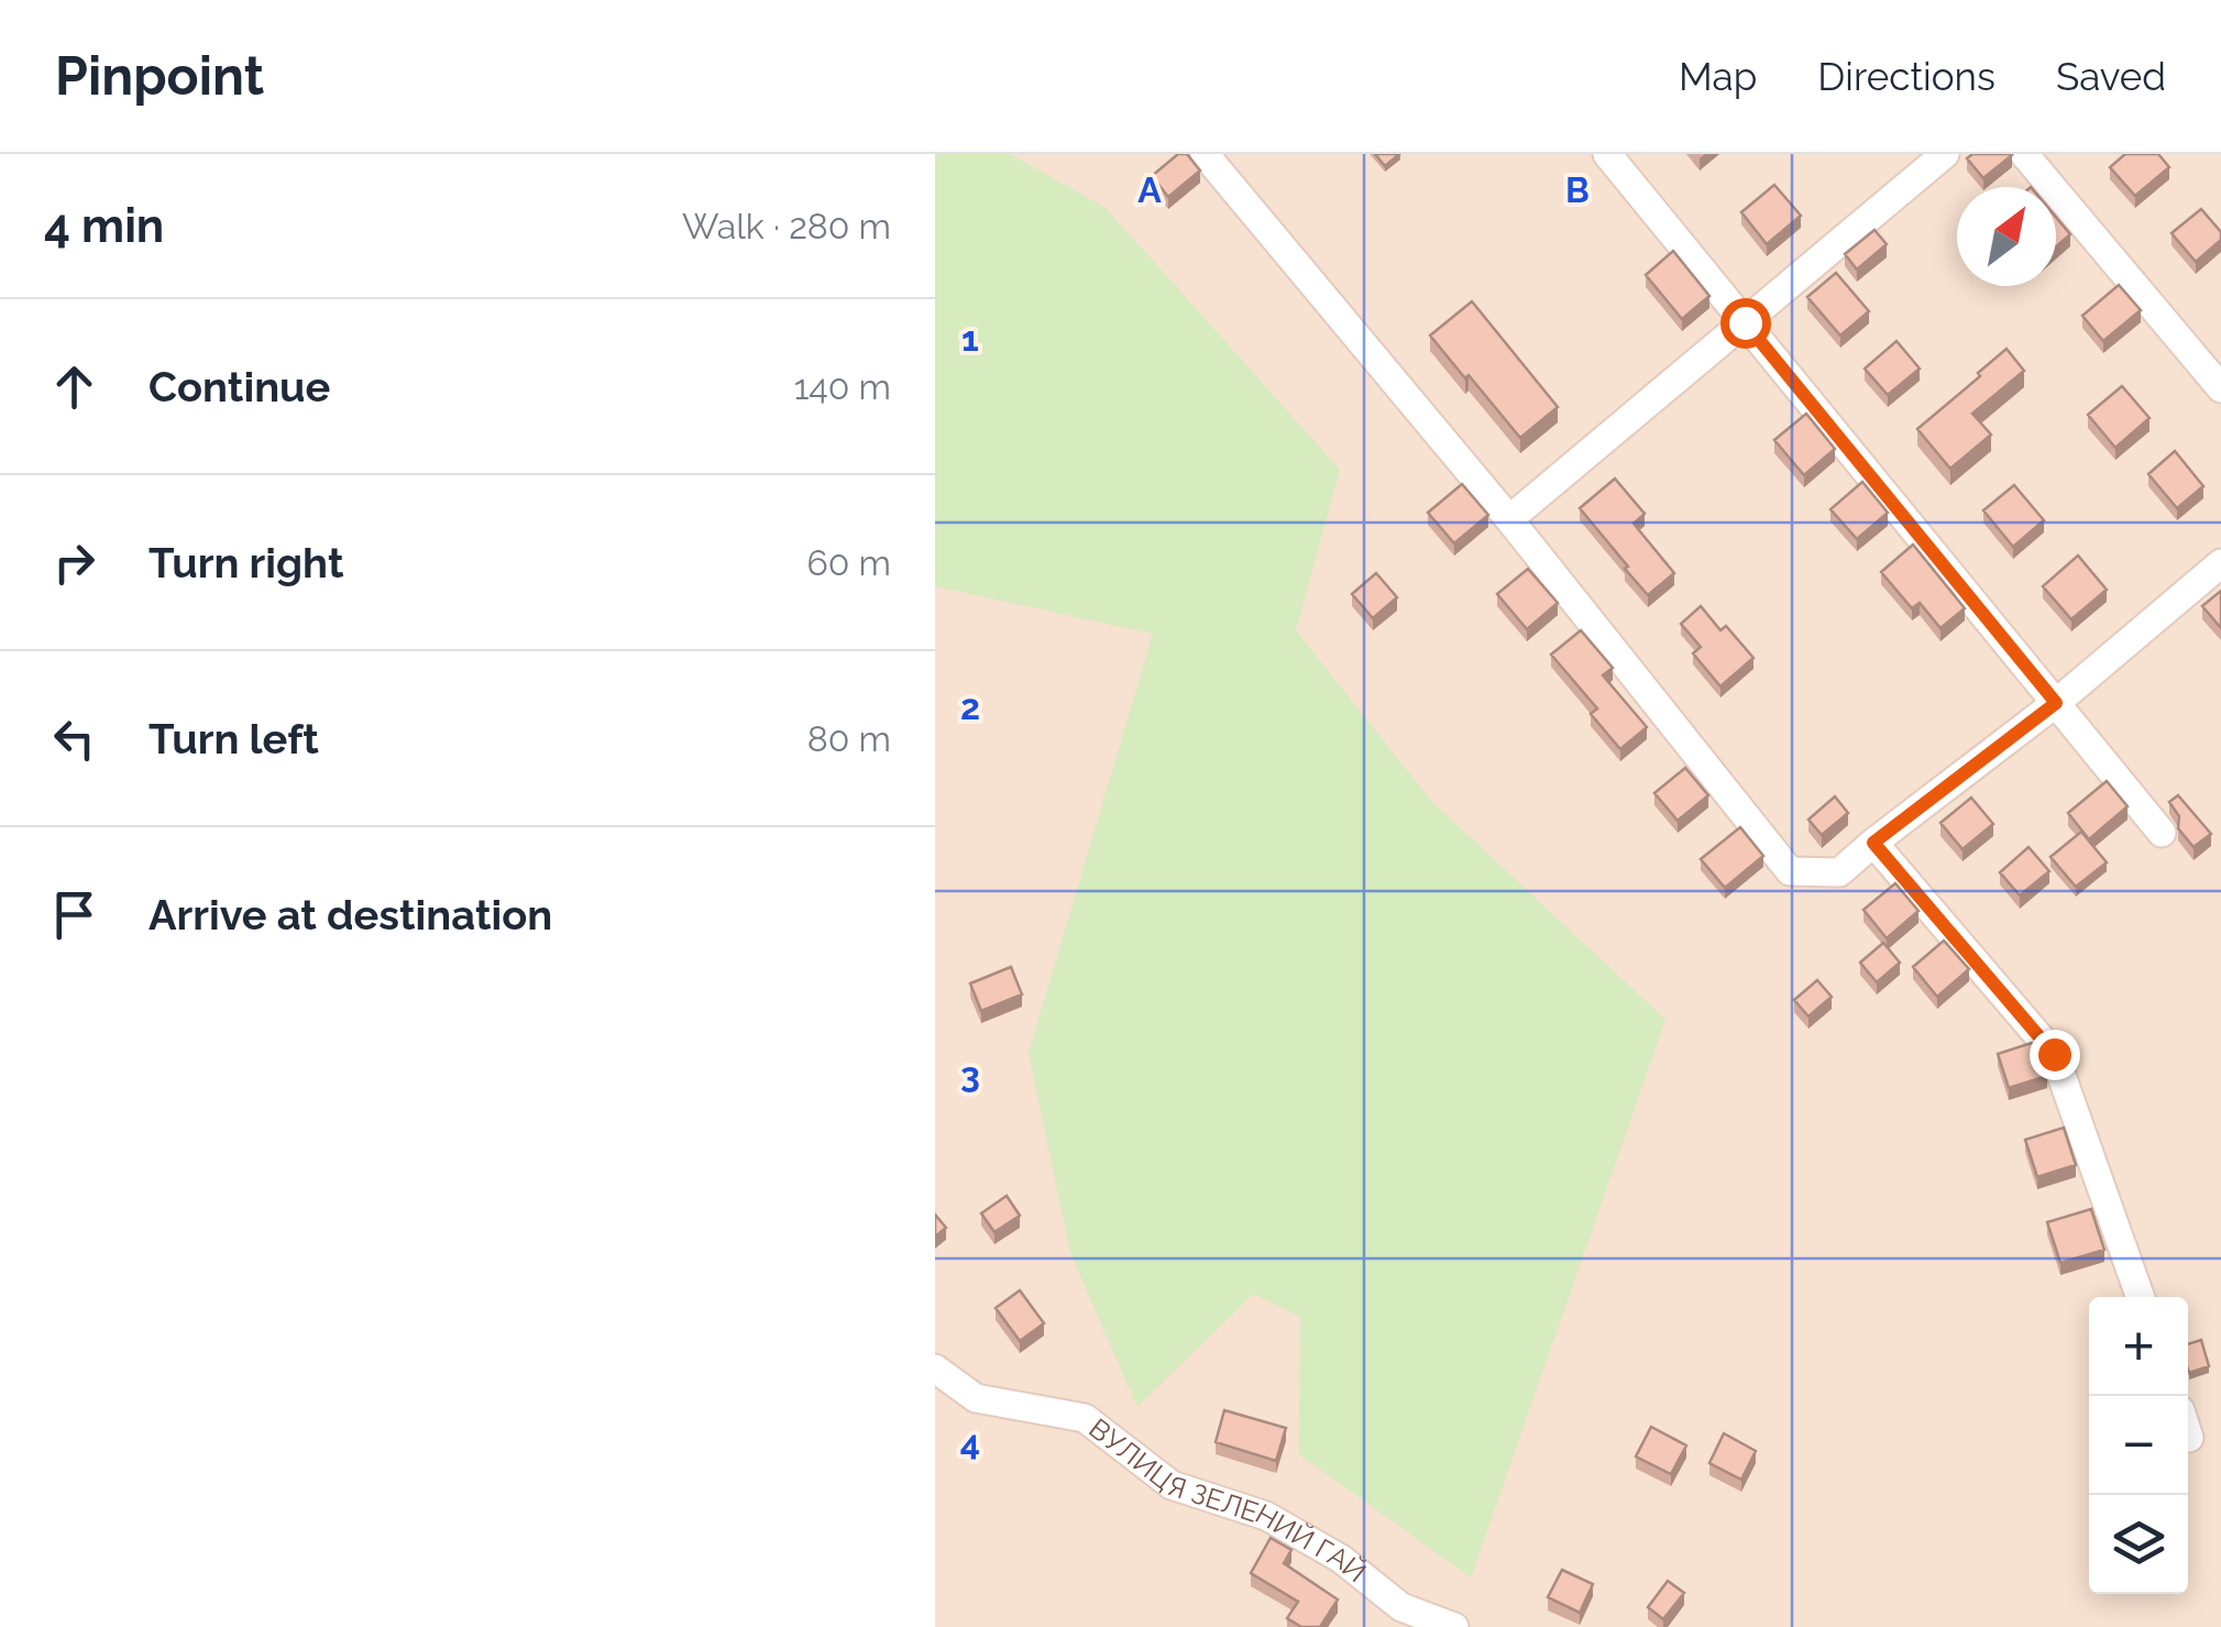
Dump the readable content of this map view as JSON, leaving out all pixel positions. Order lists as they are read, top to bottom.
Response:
{
  "streets": {
    "street": ["ВУЛИЦЯ ЗЕЛЕНИЙ ГАЙ"]
  },
  "north": "top right",
  "page": {
    "header": "Pinpoint",
    "nav": ["Map", "Directions", "Saved"],
    "heading": ["4 min", "Walk · 280 m"],
    "list": [
      ["Continue", "140 m"],
      ["Turn right", "60 m"],
      ["Turn left", "80 m"],
      "Arrive at destination"
    ],
    "map_buttons": ["+", "−"]
  },
  "grid": {
    "columns": ["A", "B"],
    "rows": [
      "1",
      "2",
      "3",
      "4"
    ]
  }
}
